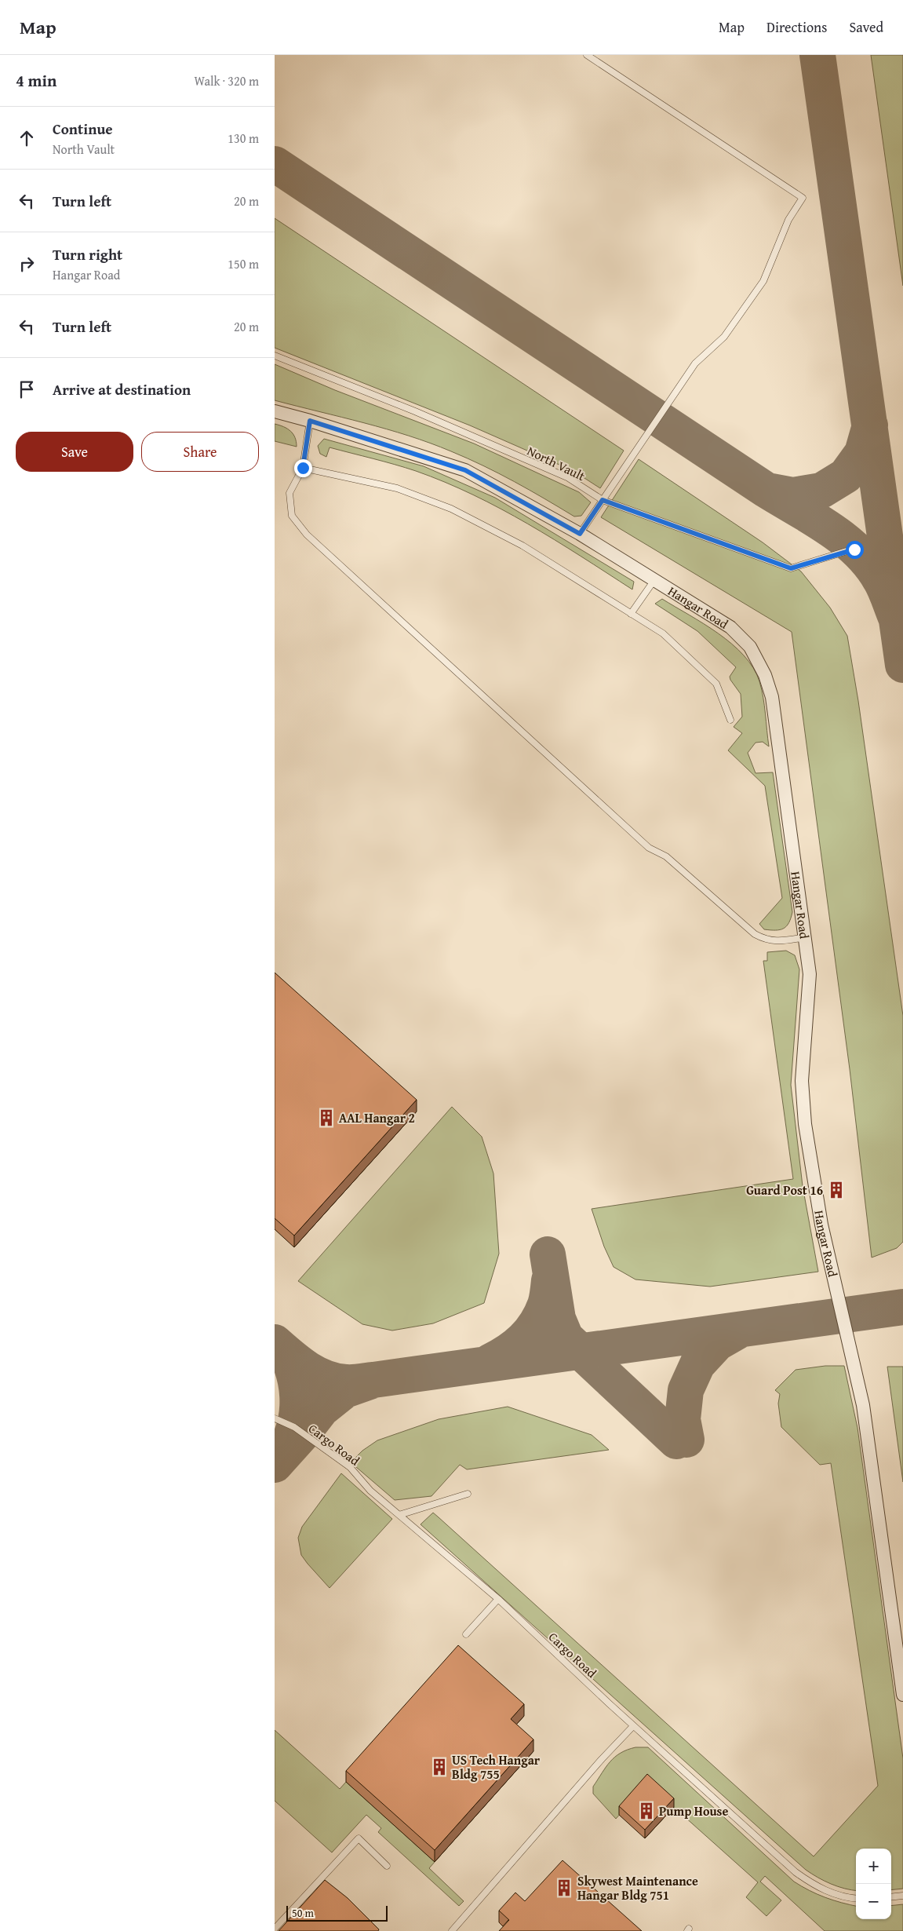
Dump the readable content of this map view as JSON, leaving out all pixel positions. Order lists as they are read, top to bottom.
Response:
{
  "streets": {
    "street": ["Hangar Road"],
    "lane": ["North Vault", "Cargo Road"]
  },
  "places": {
    "building": [
      "AAL Hangar 2",
      "Guard Post 16",
      "US Tech Hangar Bldg 755",
      "Pump House",
      "Skywest Maintenance Hangar Bldg 751"
    ]
  },
  "scale_bar": "50 m",
  "page": {
    "header": "Map",
    "nav": ["Map", "Directions", "Saved"],
    "heading": ["4 min", "Walk · 320 m"],
    "list": [
      ["Continue", "North Vault", "130 m"],
      ["Turn left", "20 m"],
      ["Turn right", "Hangar Road", "150 m"],
      ["Turn left", "20 m"],
      "Arrive at destination"
    ],
    "buttons": ["Save", "Share"],
    "map_buttons": ["+", "−"],
    "scale": "50 m"
  }
}
